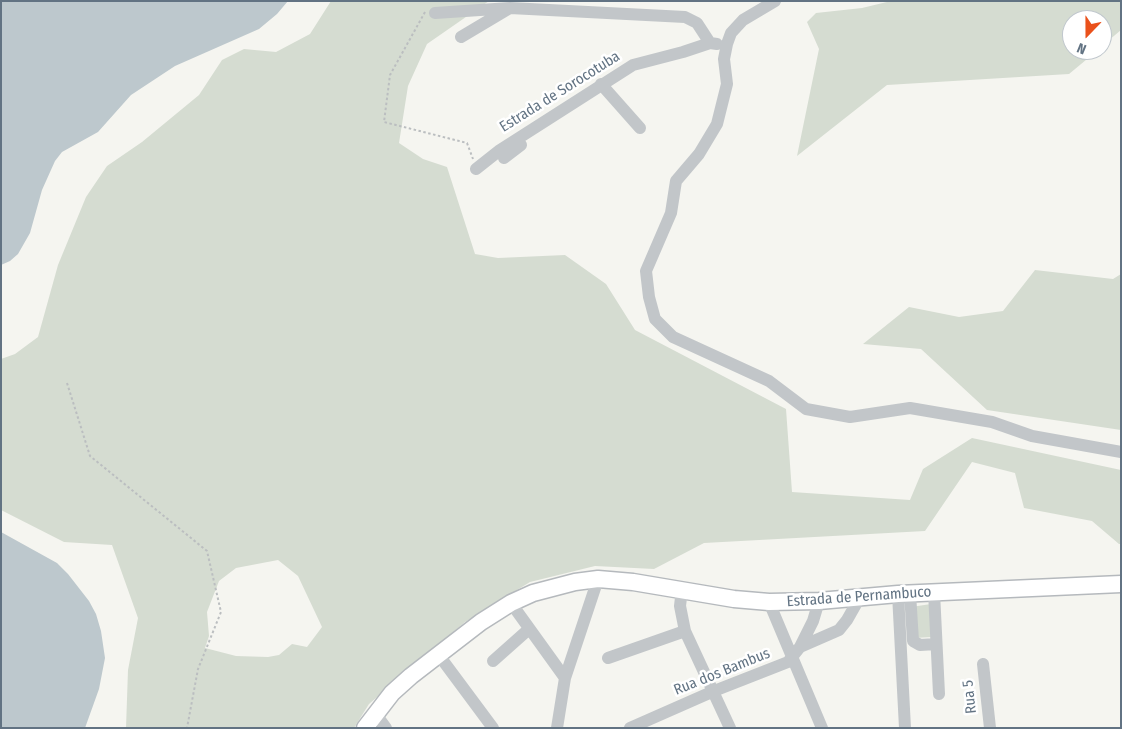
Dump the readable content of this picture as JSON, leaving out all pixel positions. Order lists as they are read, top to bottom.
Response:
{
  "streets": {
    "main road": ["Estrada de Pernambuco"],
    "street": ["Estrada de Sorocotuba", "Rua dos Bambus", "Rua 5"]
  },
  "crossings": [
    ["Estrada de Pernambuco", "Rua dos Bambus"]
  ],
  "north": "bottom"
}
